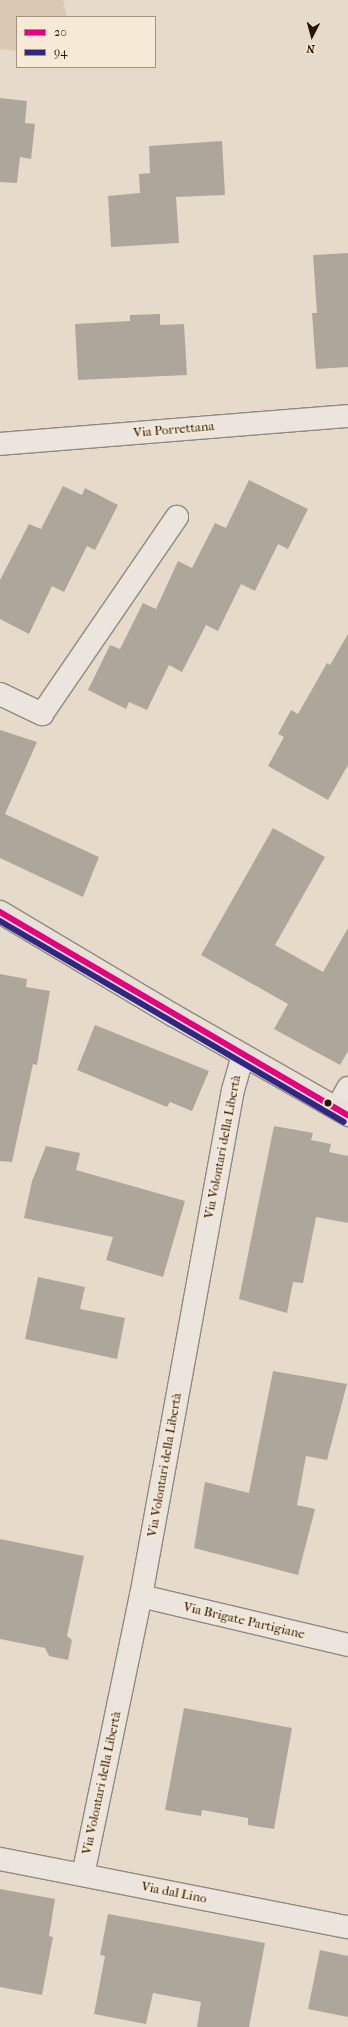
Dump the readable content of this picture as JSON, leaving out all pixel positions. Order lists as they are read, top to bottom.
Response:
{
  "streets": {
    "street": [
      "Via Porrettana",
      "Via Volontari della Libertà",
      "Via Brigate Partigiane",
      "Via dal Lino"
    ]
  },
  "crossings": [
    ["Via Volontari della Libertà", "Via Brigate Partigiane"],
    ["Via Volontari della Libertà", "Via dal Lino"]
  ],
  "lines": ["transit line 20", "transit line 94"],
  "legend": ["20", "94"],
  "north": "bottom"
}
